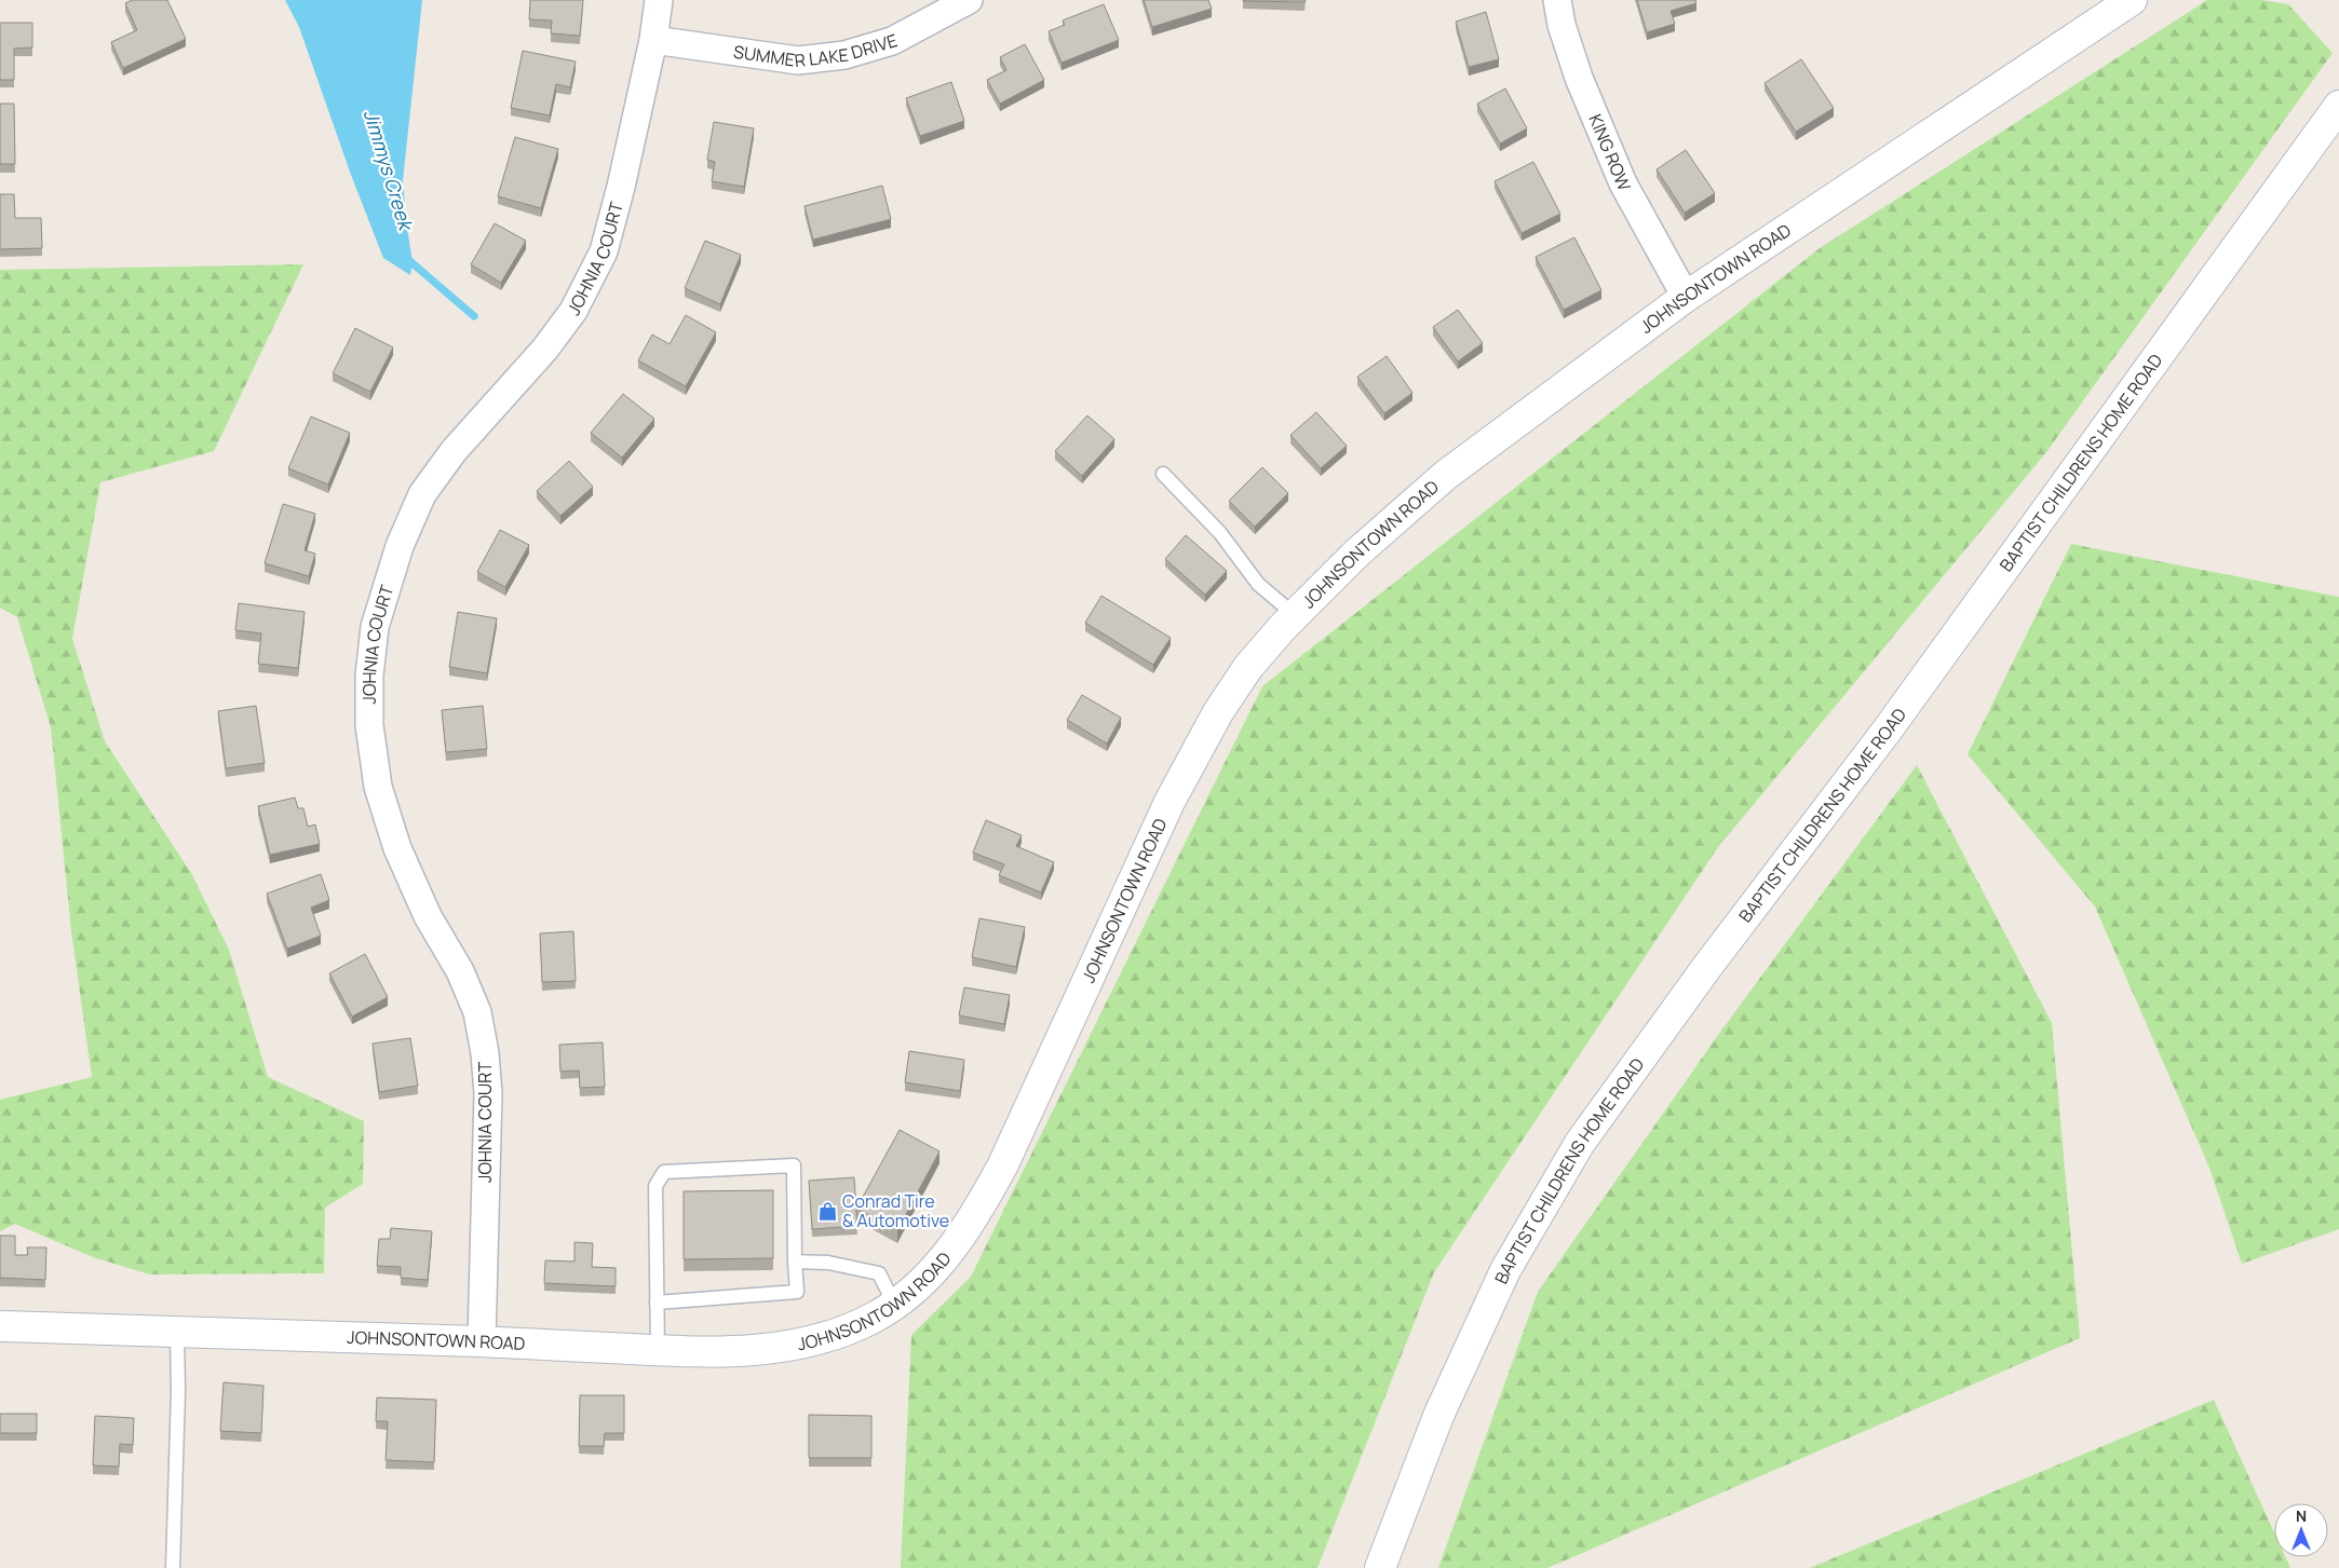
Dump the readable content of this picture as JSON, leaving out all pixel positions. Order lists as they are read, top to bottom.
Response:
{
  "streets": {
    "street": [
      "SUMMER LAKE DRIVE",
      "KING ROW",
      "JOHNIA COURT",
      "JOHNSONTOWN ROAD",
      "BAPTIST CHILDRENS HOME ROAD"
    ]
  },
  "crossings": [
    ["SUMMER LAKE DRIVE", "JOHNIA COURT"],
    ["KING ROW", "JOHNSONTOWN ROAD"],
    ["JOHNIA COURT", "JOHNSONTOWN ROAD"]
  ],
  "water": ["Jimmys Creek"],
  "places": {
    "shop": ["Conrad Tire & Automotive"]
  },
  "north": "top"
}
